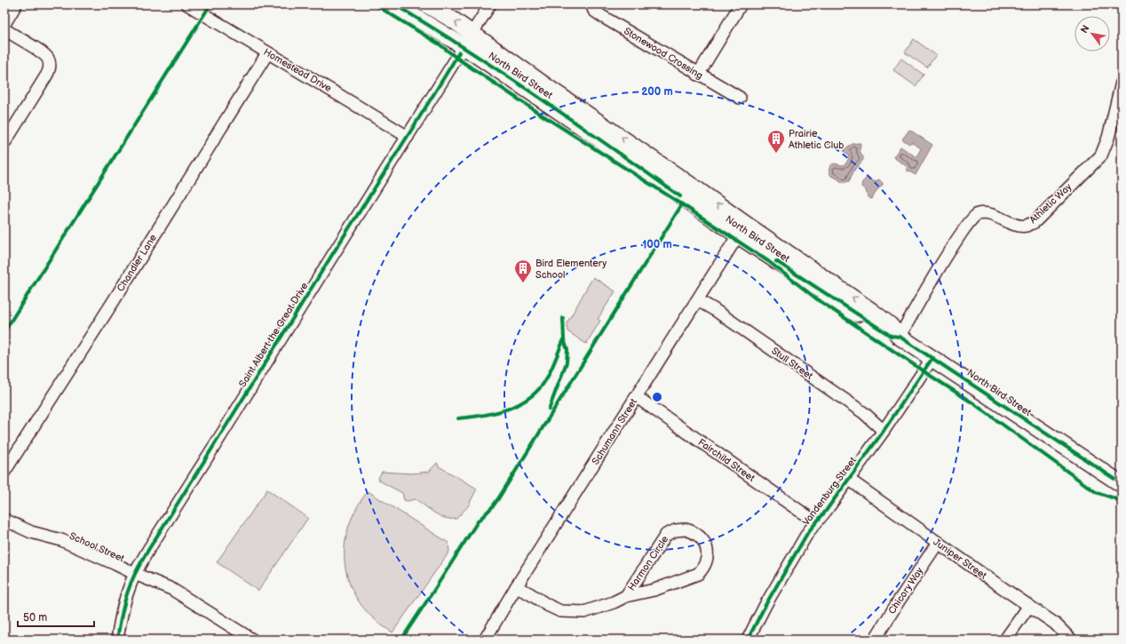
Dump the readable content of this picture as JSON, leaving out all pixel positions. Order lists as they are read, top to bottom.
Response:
{
  "streets": {
    "street": [
      "Stonewood Crossing",
      "Homestead Drive",
      "North Bird Street",
      "Athletic Way",
      "Chandler Lane",
      "Saint Albert the Great Drive",
      "Stull Street",
      "Schumann Street",
      "Fairchild Street",
      "Vandenburg Street",
      "School Street",
      "Juniper Street",
      "Harmon Circle",
      "Chicory Way"
    ]
  },
  "crossings": [
    ["Homestead Drive", "Chandler Lane"],
    ["Homestead Drive", "Saint Albert the Great Drive"],
    ["North Bird Street", "Athletic Way"],
    ["North Bird Street", "Saint Albert the Great Drive"],
    ["North Bird Street", "Schumann Street"],
    ["North Bird Street", "Vandenburg Street"],
    ["Saint Albert the Great Drive", "School Street"],
    ["Stull Street", "Schumann Street"],
    ["Stull Street", "Vandenburg Street"],
    ["Schumann Street", "Fairchild Street"],
    ["Schumann Street", "Harmon Circle"],
    ["Fairchild Street", "Vandenburg Street"],
    ["Vandenburg Street", "Juniper Street"],
    ["Juniper Street", "Chicory Way"]
  ],
  "places": {
    "building": ["Prairie Athletic Club", "Bird Elementery School"]
  },
  "scale_bar": "50 m",
  "north": "top left",
  "rings": ["200 m", "100 m"]
}
